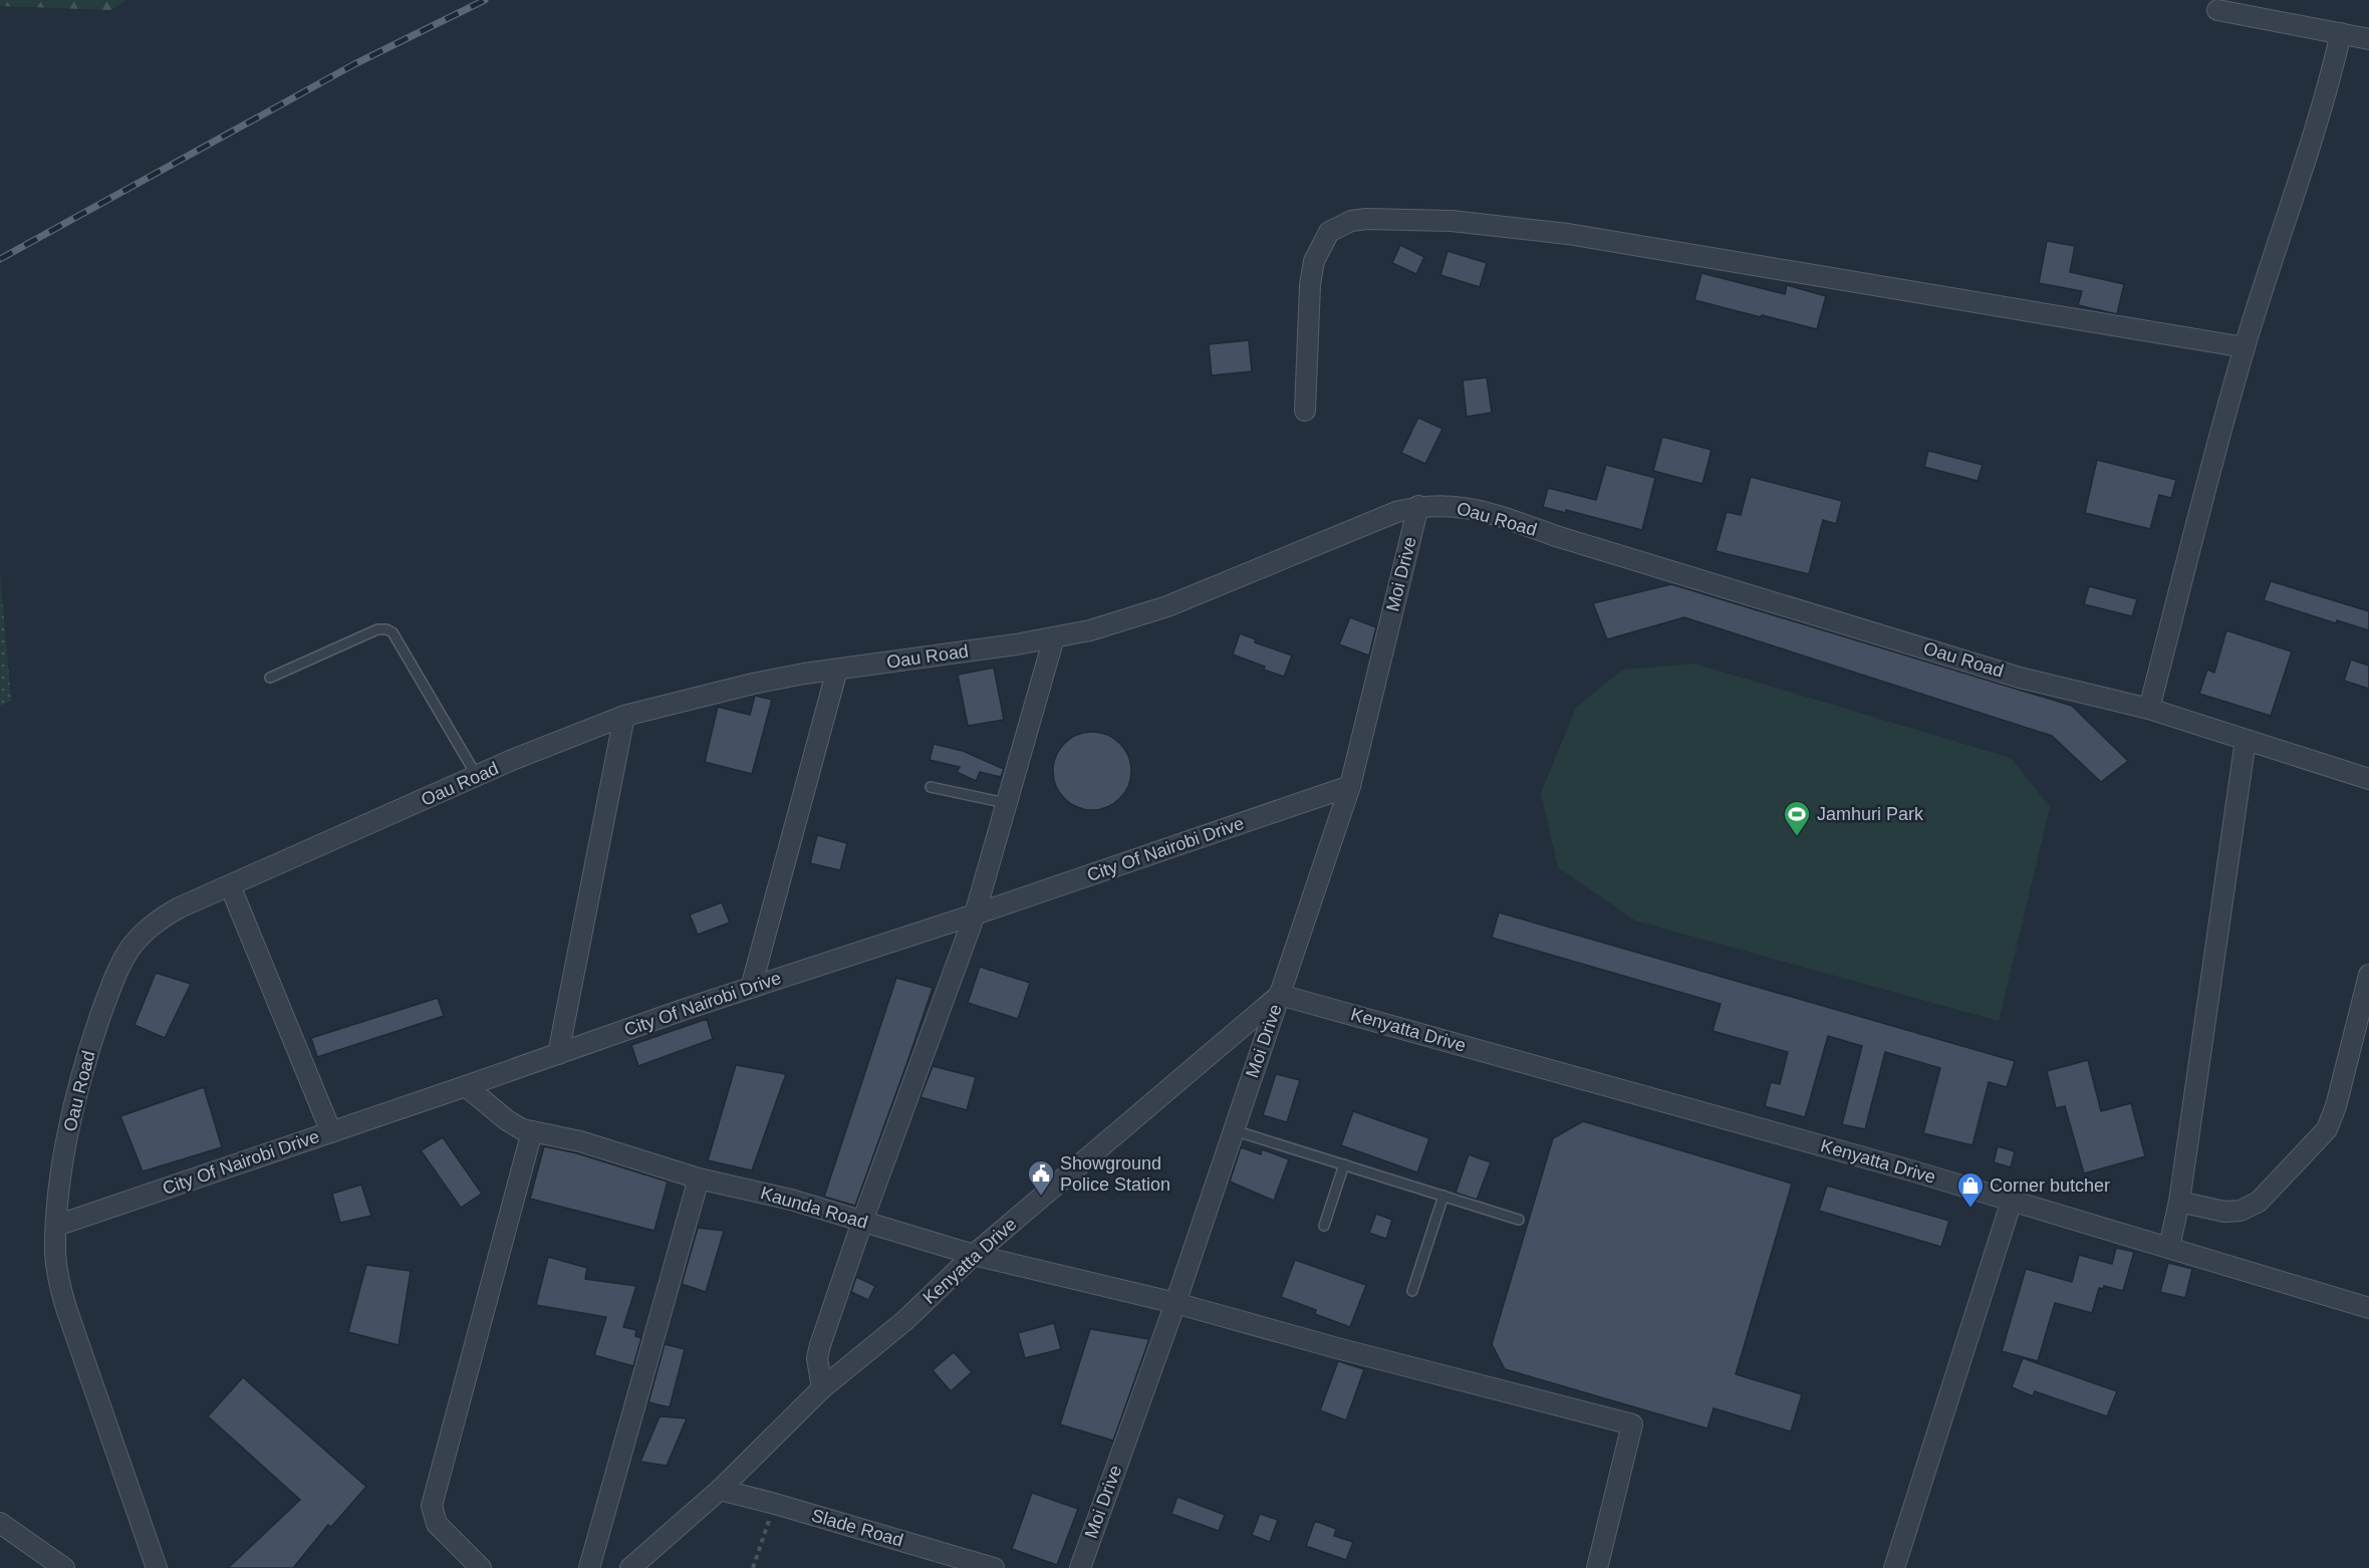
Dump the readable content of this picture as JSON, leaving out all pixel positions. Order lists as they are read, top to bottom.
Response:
{
  "streets": {
    "street": [
      "Oau Road",
      "Moi Drive",
      "City Of Nairobi Drive",
      "Kenyatta Drive",
      "Kaunda Road",
      "Slade Road"
    ]
  },
  "crossings": [
    ["Oau Road", "Moi Drive"],
    ["Oau Road", "City Of Nairobi Drive"],
    ["Moi Drive", "City Of Nairobi Drive"],
    ["Moi Drive", "Kenyatta Drive"],
    ["Moi Drive", "Kaunda Road"],
    ["City Of Nairobi Drive", "Kaunda Road"],
    ["Kenyatta Drive", "Kaunda Road"],
    ["Kenyatta Drive", "Slade Road"]
  ],
  "places": {
    "sports": ["Jamhuri Park"],
    "public building": ["Showground Police Station"],
    "shop": ["Corner butcher"]
  }
}
